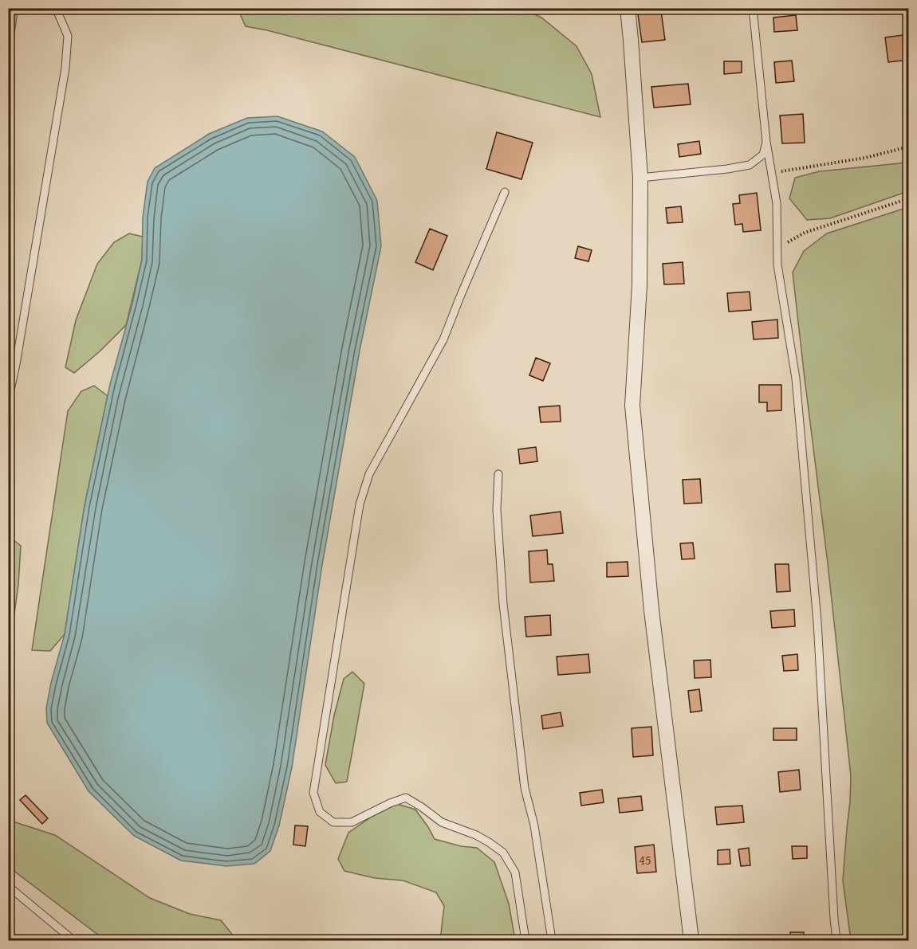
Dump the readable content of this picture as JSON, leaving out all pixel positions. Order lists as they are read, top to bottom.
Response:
{
  "house_numbers": ["45"]
}
